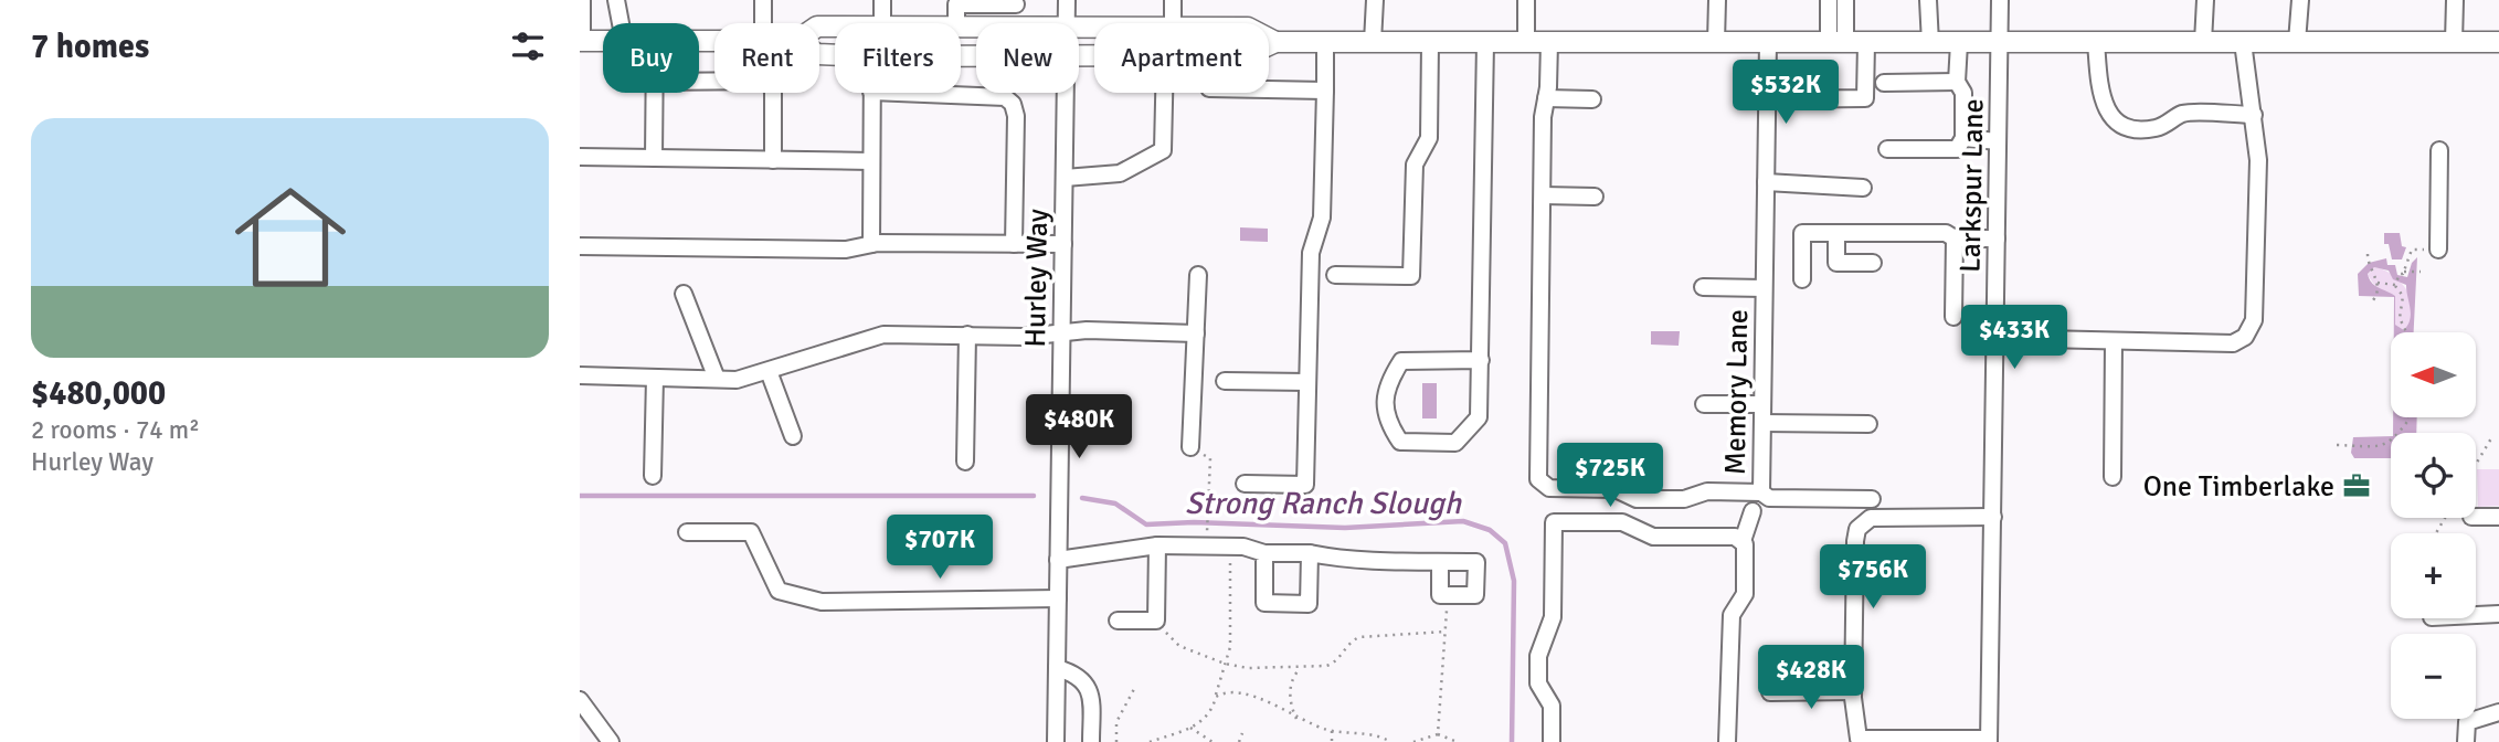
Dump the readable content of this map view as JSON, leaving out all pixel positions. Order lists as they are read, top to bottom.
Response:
{
  "streets": {
    "street": ["Larkspur Lane", "Hurley Way", "Memory Lane"]
  },
  "water": ["Strong Ranch Slough"],
  "places": {
    "office": ["One Timberlake"]
  },
  "north": "left",
  "page": {
    "heading": "7 homes",
    "chip": [
      "Buy",
      "Rent",
      "Filters",
      "New",
      "Apartment"
    ],
    "price": [
      "$532K",
      "$433K",
      "$480K",
      "$725K",
      "$707K",
      "$756K",
      "$428K"
    ],
    "list": [
      {
        "name": "$480,000",
        "note": "2 rooms · 74 m² · Hurley Way"
      }
    ],
    "map_buttons": ["+", "−"]
  }
}
